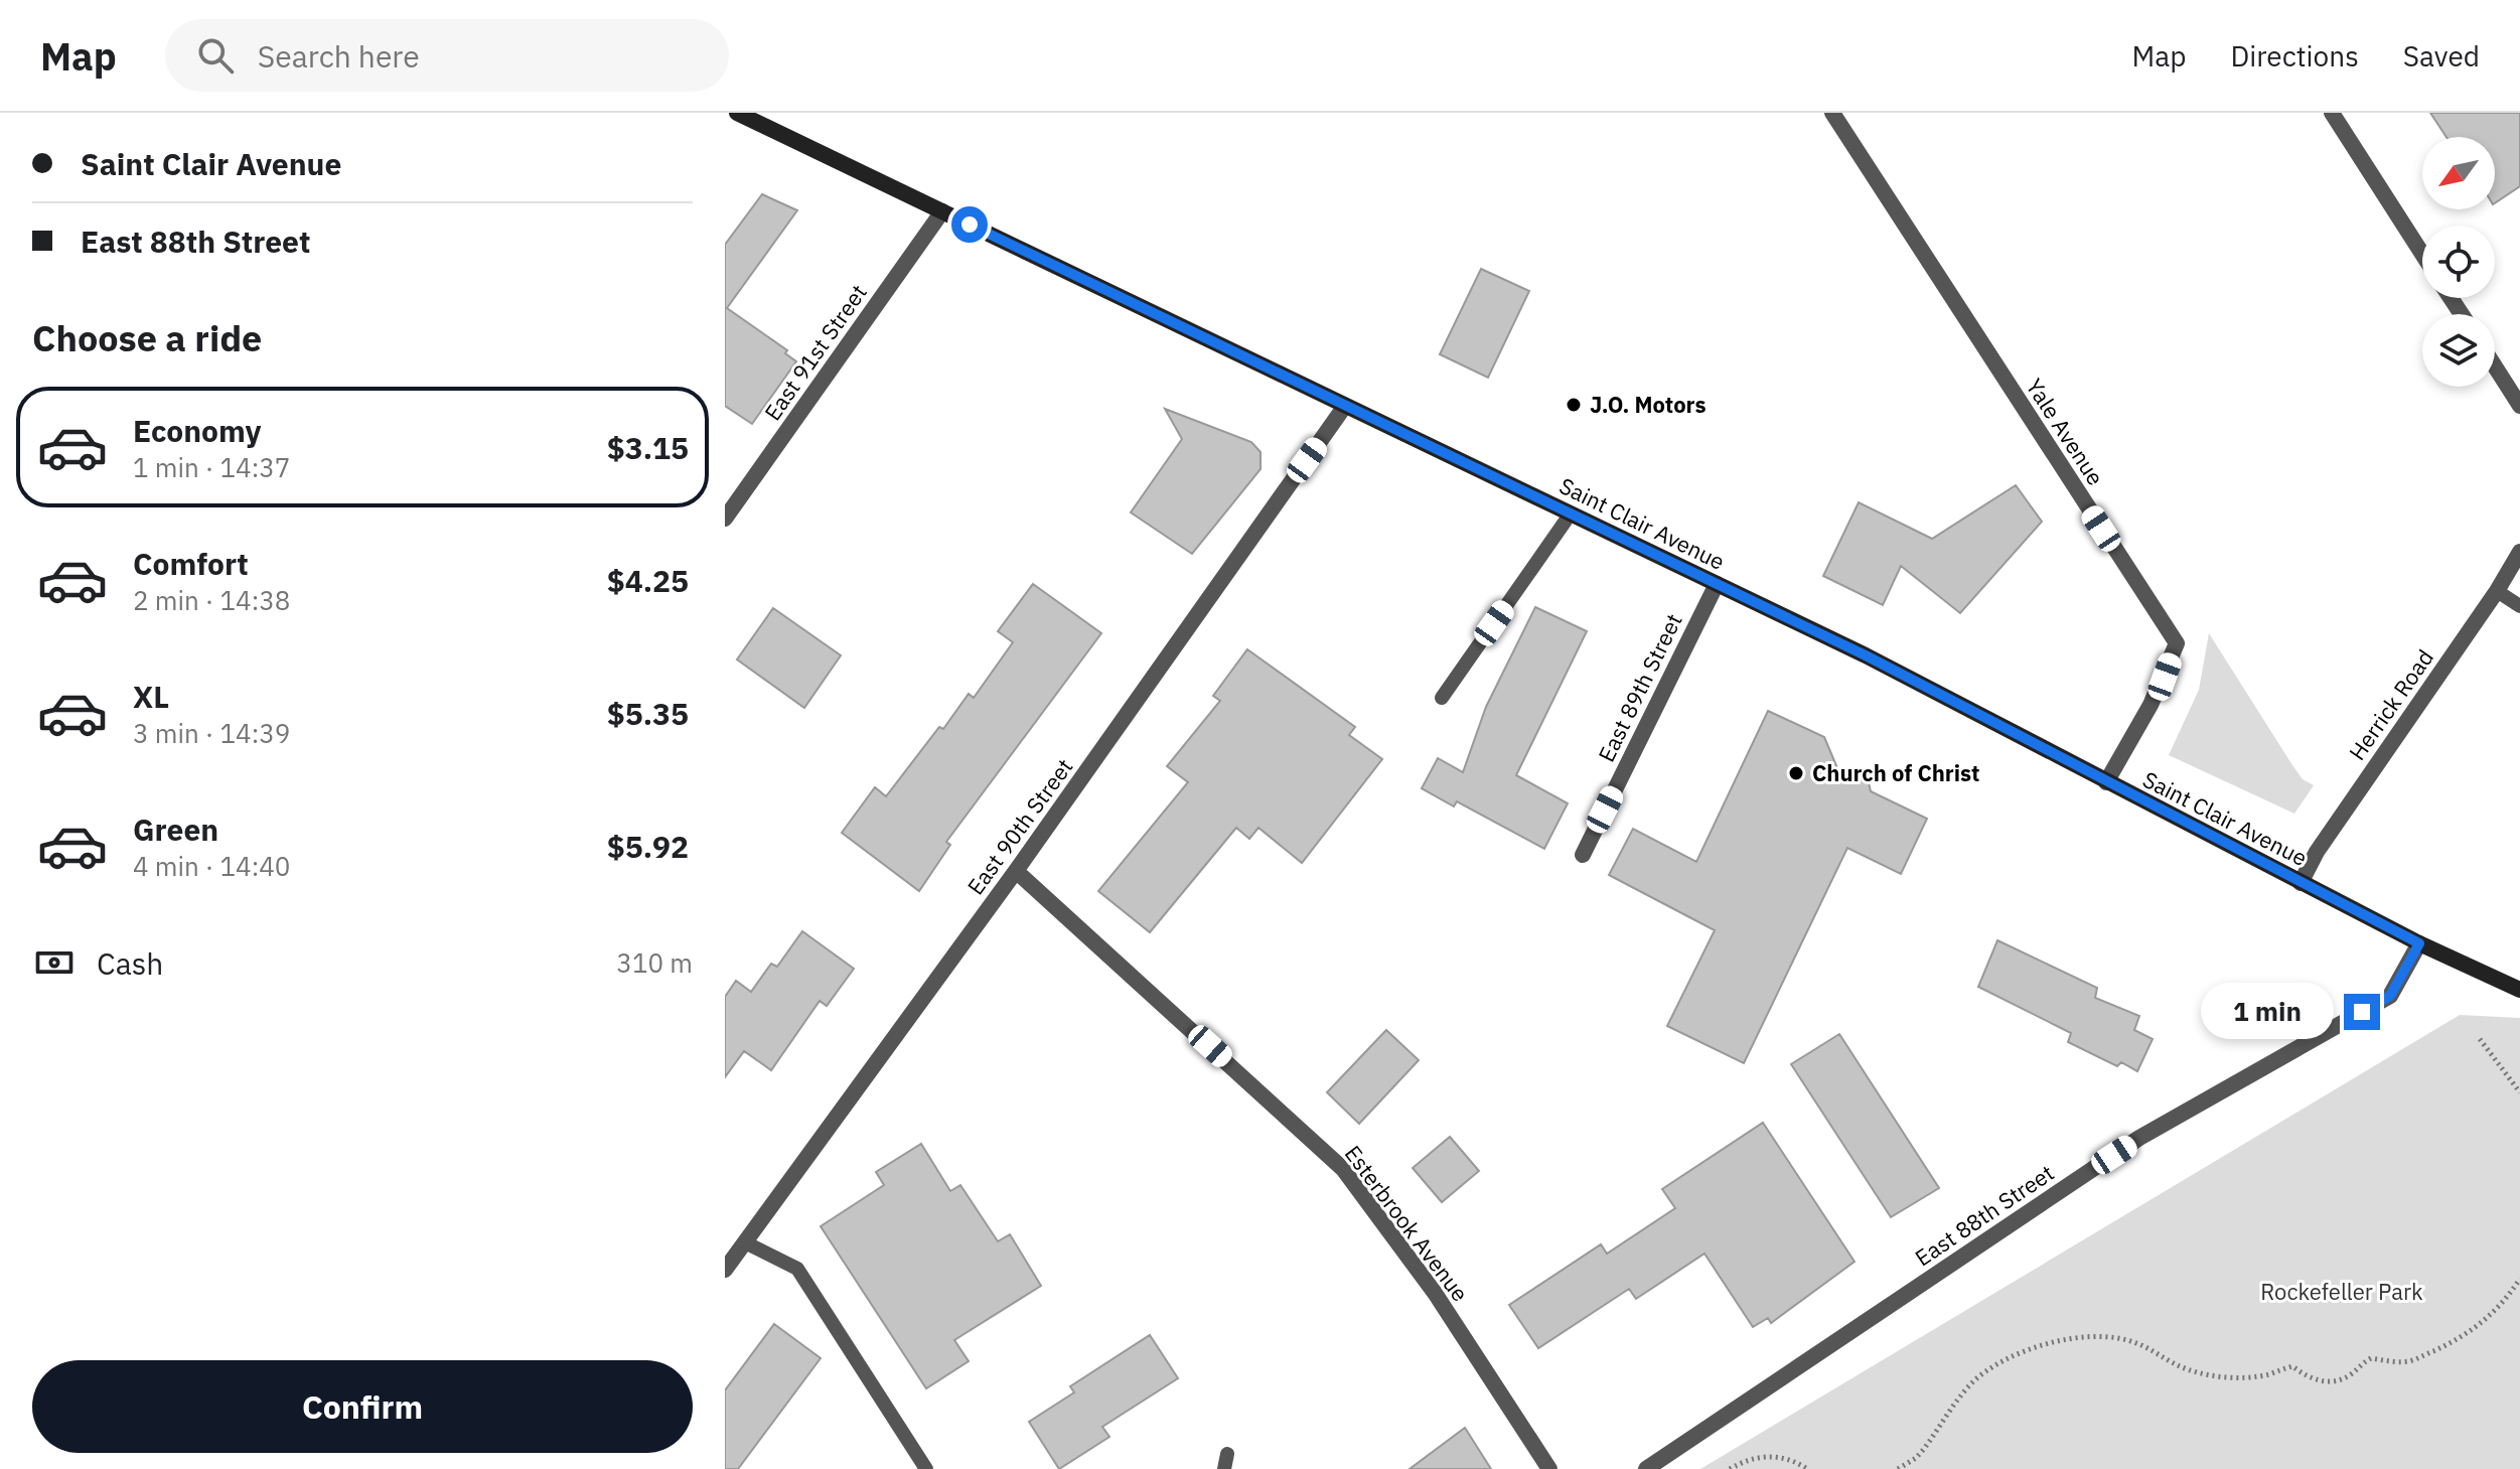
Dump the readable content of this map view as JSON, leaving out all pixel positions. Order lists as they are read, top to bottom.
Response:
{
  "streets": {
    "main road": ["Saint Clair Avenue"],
    "street": [
      "East 91st Street",
      "Yale Avenue",
      "East 89th Street",
      "Herrick Road",
      "East 90th Street",
      "East 88th Street",
      "Esterbrook Avenue"
    ]
  },
  "crossings": [
    ["East 91st Street", "Saint Clair Avenue"],
    ["Yale Avenue", "Saint Clair Avenue"],
    ["Saint Clair Avenue", "East 89th Street"],
    ["Saint Clair Avenue", "Herrick Road"],
    ["Saint Clair Avenue", "East 90th Street"],
    ["Saint Clair Avenue", "East 88th Street"],
    ["East 90th Street", "Esterbrook Avenue"]
  ],
  "parks": ["Rockefeller Park"],
  "places": ["J.O. Motors", "Church of Christ"],
  "north": "bottom left",
  "page": {
    "header": "Map",
    "search": "Search here",
    "nav": ["Map", "Directions", "Saved"],
    "banner": ["Saint Clair Avenue", "East 88th Street"],
    "heading": "Choose a ride",
    "list": [
      {
        "name": "Economy",
        "note": "1 min · 14:37",
        "value": "$3.15"
      },
      {
        "name": "Comfort",
        "note": "2 min · 14:38",
        "value": "$4.25"
      },
      {
        "name": "XL",
        "note": "3 min · 14:39",
        "value": "$5.35"
      },
      {
        "name": "Green",
        "note": "4 min · 14:40",
        "value": "$5.92"
      }
    ],
    "pay": ["Cash", "310 m"],
    "bubble": "1 min",
    "buttons": "Confirm"
  }
}
